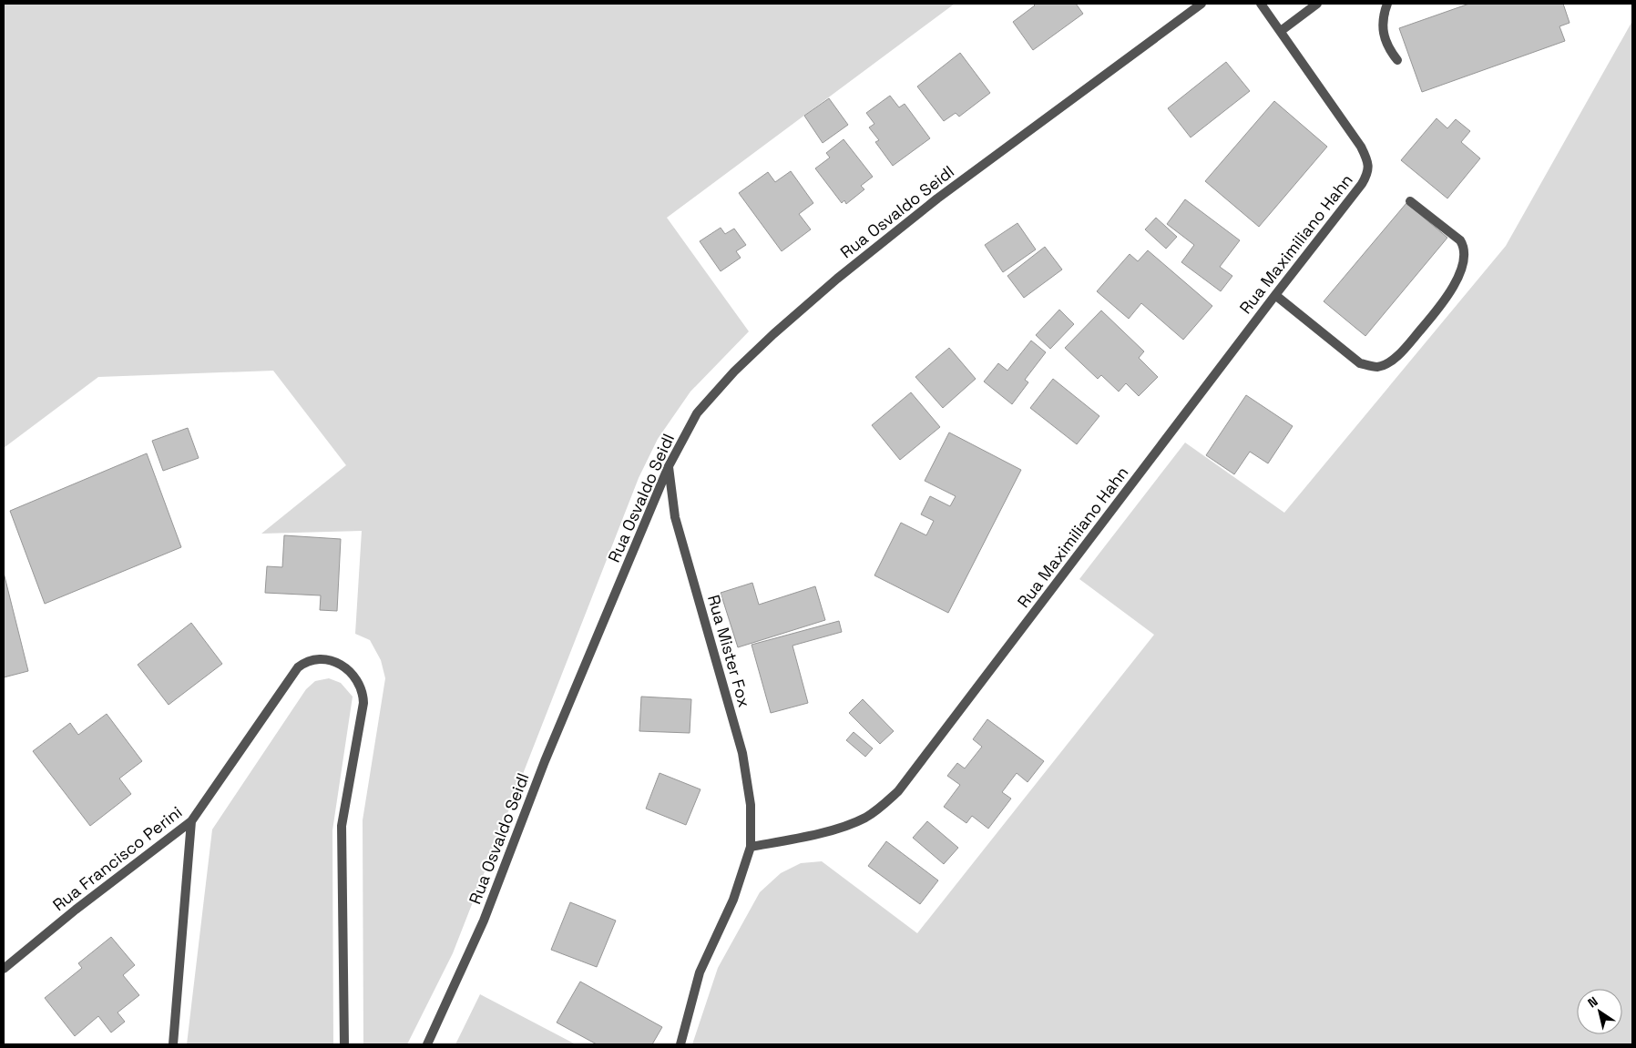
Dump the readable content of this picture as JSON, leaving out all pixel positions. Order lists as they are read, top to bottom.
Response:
{
  "streets": {
    "street": [
      "Rua Osvaldo Seidl",
      "Rua Maximiliano Hahn",
      "Rua Mister Fox",
      "Rua Francisco Perini"
    ]
  },
  "crossings": [
    ["Rua Osvaldo Seidl", "Rua Mister Fox"],
    ["Rua Maximiliano Hahn", "Rua Mister Fox"]
  ],
  "north": "top left"
}
